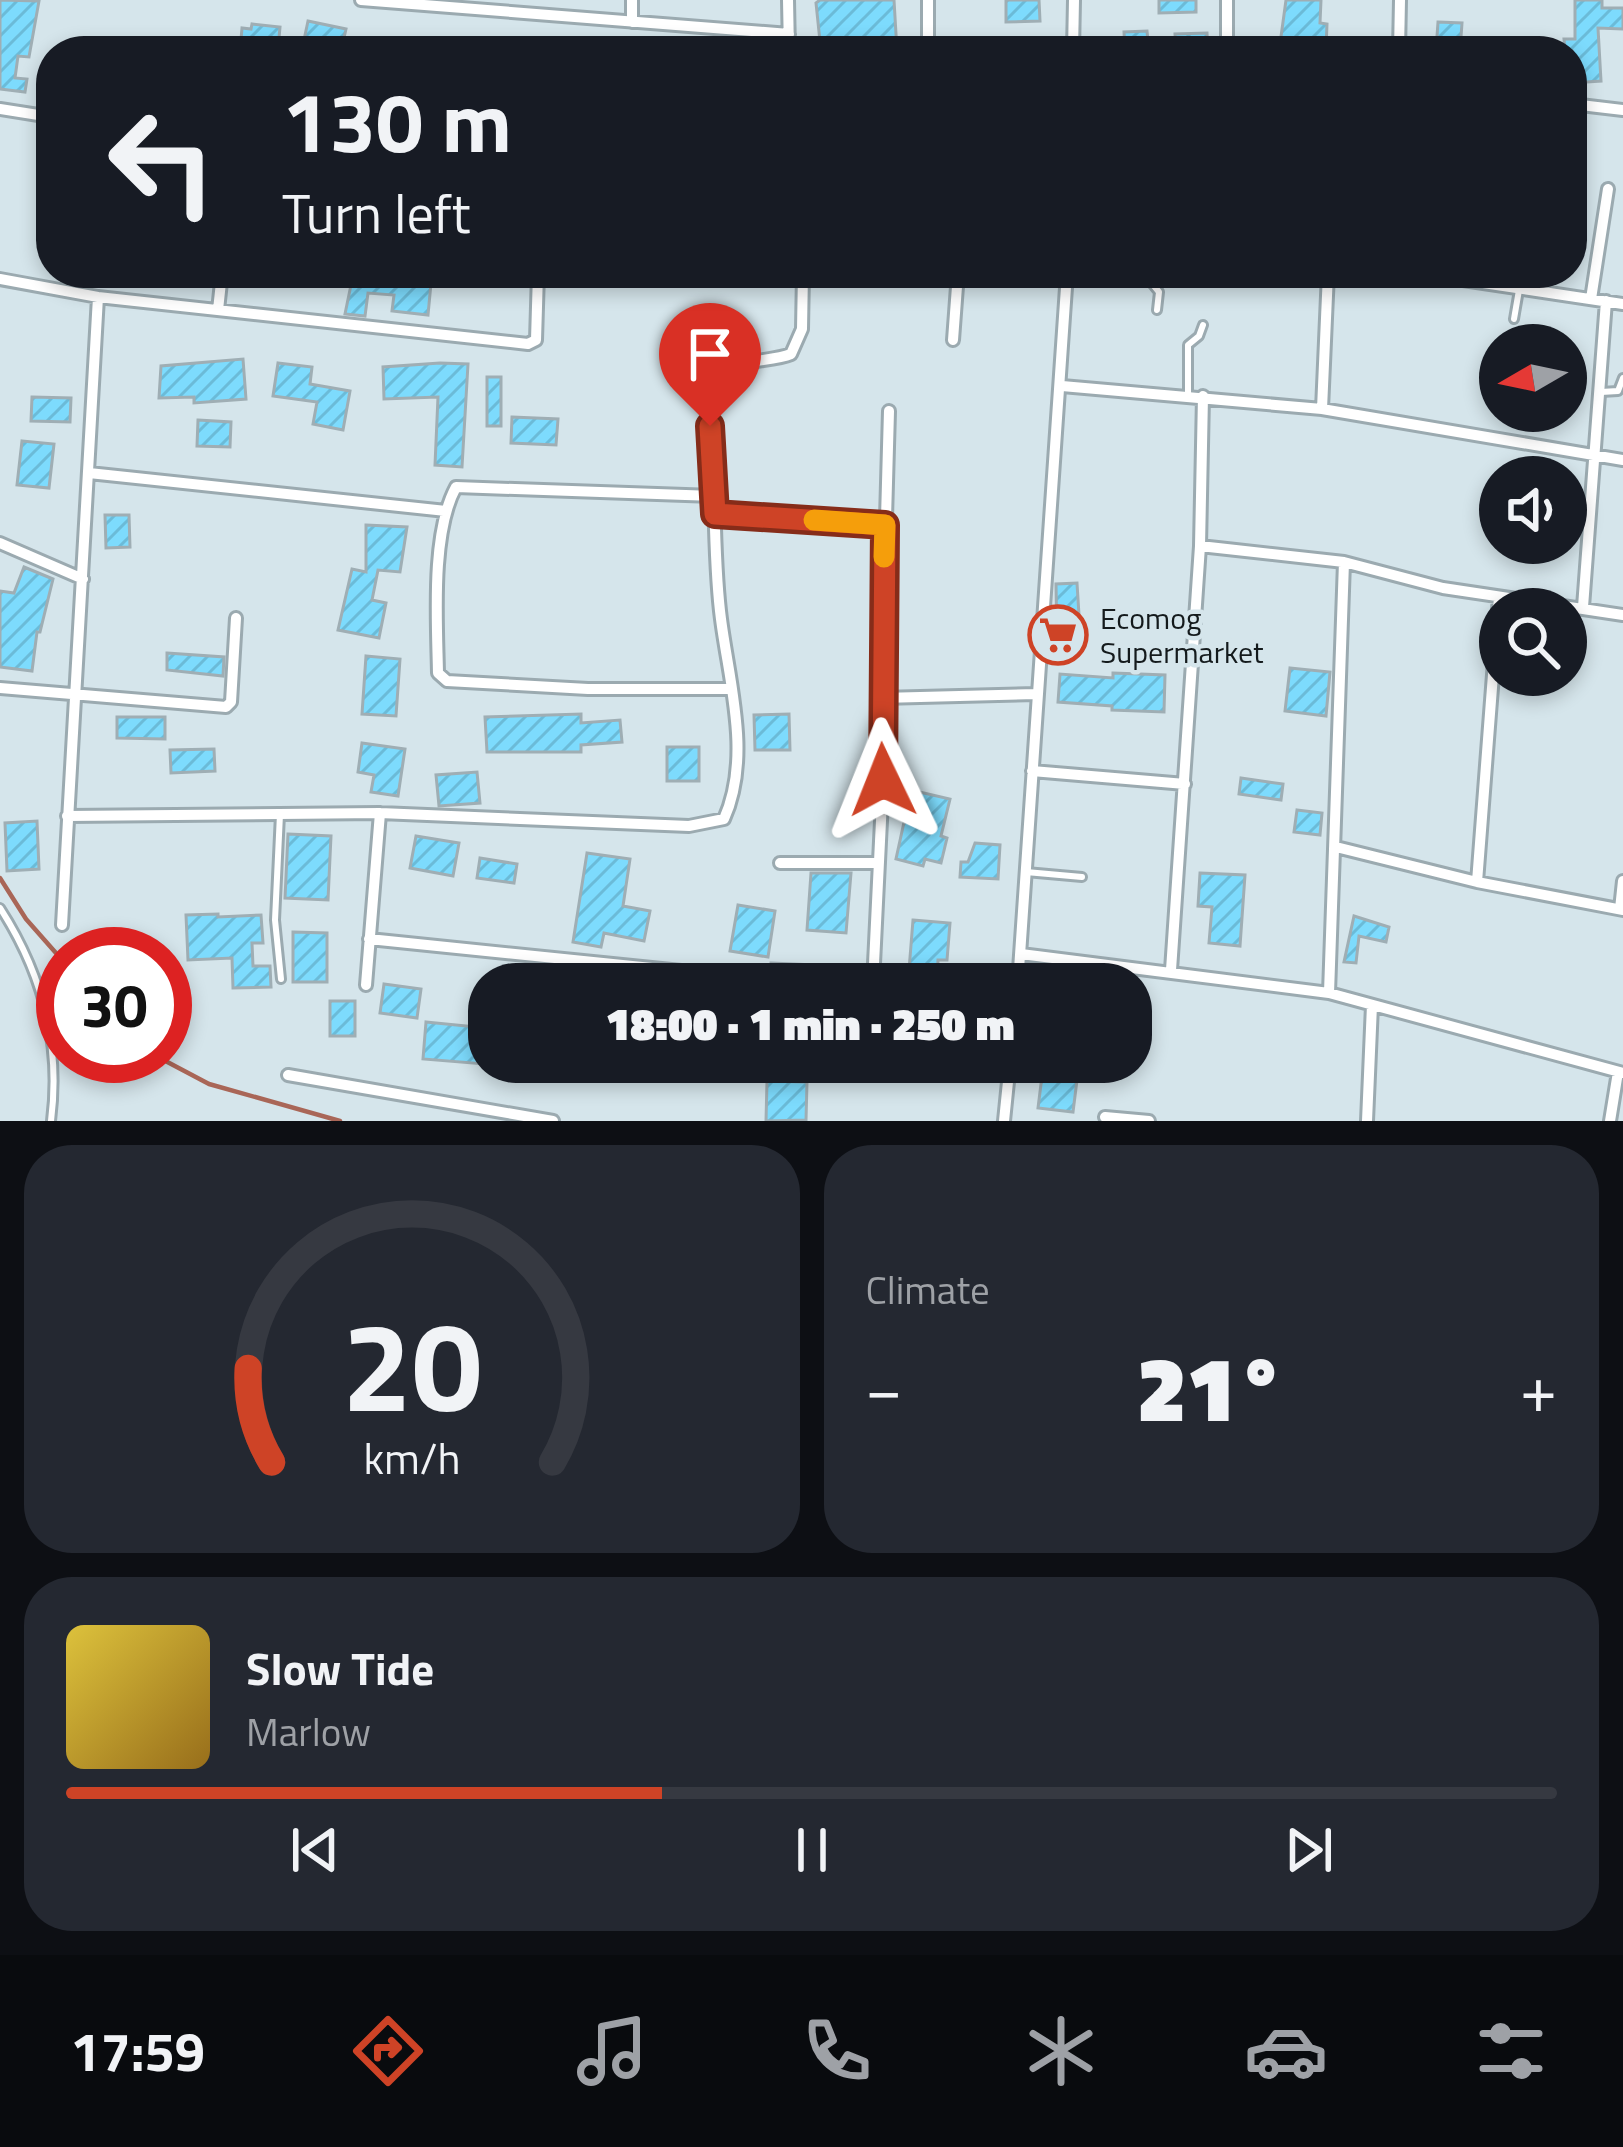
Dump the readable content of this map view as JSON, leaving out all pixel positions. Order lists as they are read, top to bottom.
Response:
{
  "places": {
    "supermarket": ["Ecomog Supermarket"]
  },
  "north": "left",
  "page": {
    "turn": ["130 m", "Turn left"],
    "limit": "30",
    "trip": "18:00 · 1 min · 250 m",
    "tile": "Climate",
    "heat": ["−", "21°", "+"],
    "song": ["Slow Tide", "Marlow"],
    "tabs": "17:59",
    "gauge": ["20", "km/h"]
  }
}
